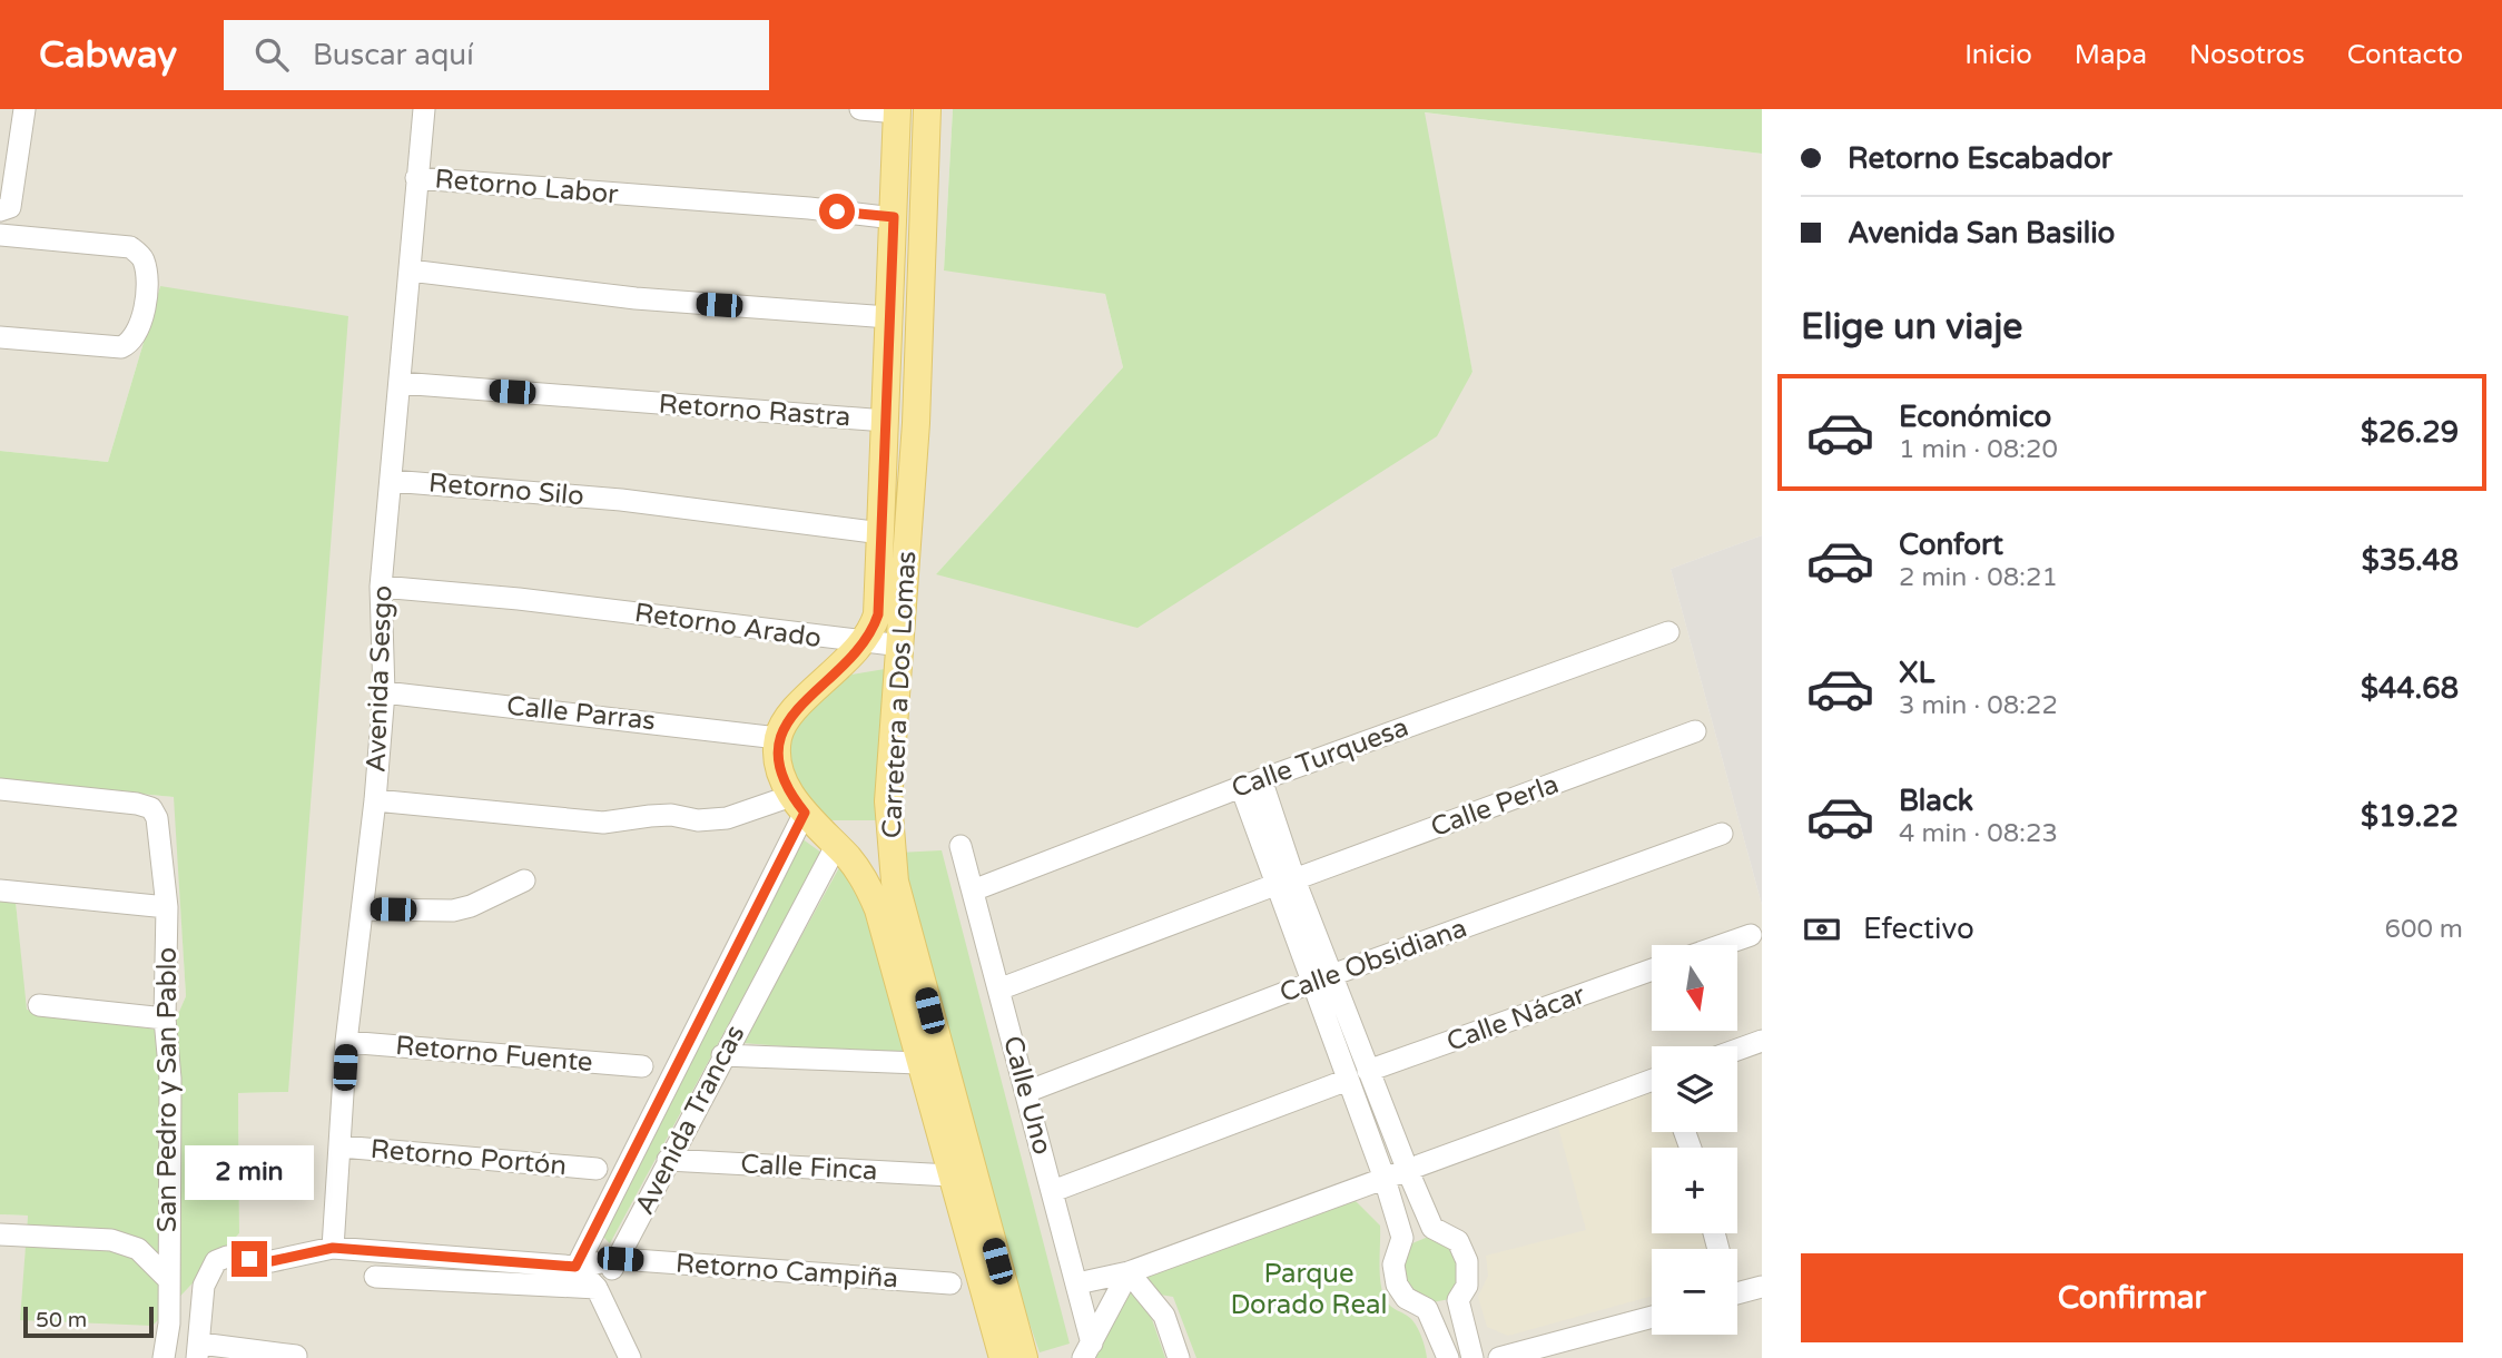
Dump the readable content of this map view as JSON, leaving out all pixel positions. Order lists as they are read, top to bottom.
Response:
{
  "streets": {
    "main road": ["Carretera a Dos Lomas"],
    "street": [
      "Retorno Labor",
      "Retorno Rastra",
      "Retorno Silo",
      "Retorno Arado",
      "Avenida Sesgo",
      "Calle Parras",
      "Calle Turquesa",
      "Calle Perla",
      "Calle Obsidiana",
      "Calle Nácar",
      "Retorno Fuente",
      "San Pedro y San Pablo",
      "Calle Uno",
      "Avenida Trancas",
      "Retorno Portón",
      "Calle Finca",
      "Retorno Campiña"
    ]
  },
  "crossings": [
    ["Retorno Labor", "Avenida Sesgo"],
    ["Retorno Labor", "Carretera a Dos Lomas"],
    ["Retorno Rastra", "Avenida Sesgo"],
    ["Retorno Rastra", "Carretera a Dos Lomas"],
    ["Retorno Silo", "Avenida Sesgo"],
    ["Retorno Silo", "Carretera a Dos Lomas"],
    ["Retorno Arado", "Avenida Sesgo"],
    ["Retorno Arado", "Carretera a Dos Lomas"],
    ["Avenida Sesgo", "Calle Parras"],
    ["Avenida Sesgo", "Retorno Fuente"],
    ["Avenida Sesgo", "Retorno Portón"],
    ["Avenida Sesgo", "Retorno Campiña"],
    ["Carretera a Dos Lomas", "Calle Parras"],
    ["Carretera a Dos Lomas", "Avenida Trancas"],
    ["Carretera a Dos Lomas", "Calle Finca"],
    ["Calle Turquesa", "Calle Uno"],
    ["Calle Perla", "Calle Uno"],
    ["Calle Obsidiana", "Calle Uno"],
    ["Calle Nácar", "Calle Uno"],
    ["Avenida Trancas", "Calle Finca"],
    ["Avenida Trancas", "Retorno Campiña"]
  ],
  "parks": ["Parque Dorado Real"],
  "scale_bar": "50 m",
  "north": "bottom",
  "page": {
    "header": "Cabway",
    "search": "Buscar aquí",
    "nav": [
      "Inicio",
      "Mapa",
      "Nosotros",
      "Contacto"
    ],
    "banner": ["Retorno Escabador", "Avenida San Basilio"],
    "heading": "Elige un viaje",
    "list": [
      {
        "name": "Económico",
        "note": "1 min · 08:20",
        "value": "$26.29"
      },
      {
        "name": "Confort",
        "note": "2 min · 08:21",
        "value": "$35.48"
      },
      {
        "name": "XL",
        "note": "3 min · 08:22",
        "value": "$44.68"
      },
      {
        "name": "Black",
        "note": "4 min · 08:23",
        "value": "$19.22"
      }
    ],
    "pay": ["Efectivo", "600 m"],
    "map_buttons": ["+", "−"],
    "bubble": "2 min",
    "buttons": "Confirmar",
    "scale": "50 m"
  }
}
